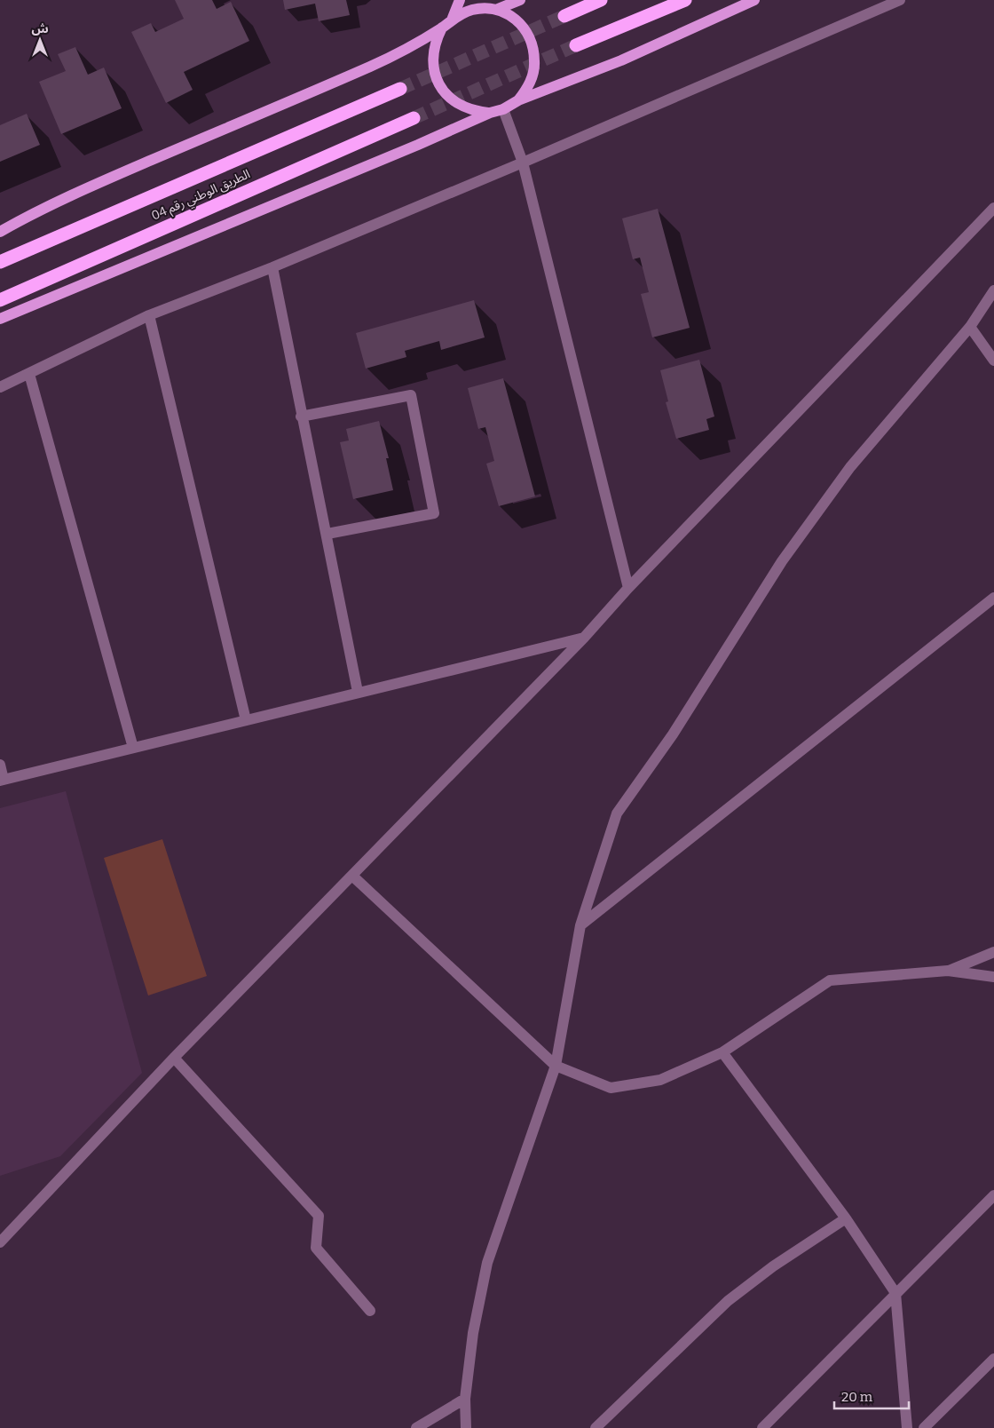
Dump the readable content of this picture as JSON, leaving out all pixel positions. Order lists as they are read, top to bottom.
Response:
{
  "streets": {
    "highway": ["الطريق الوطني رقم 04"]
  },
  "scale_bar": "20 m",
  "north": "top"
}
